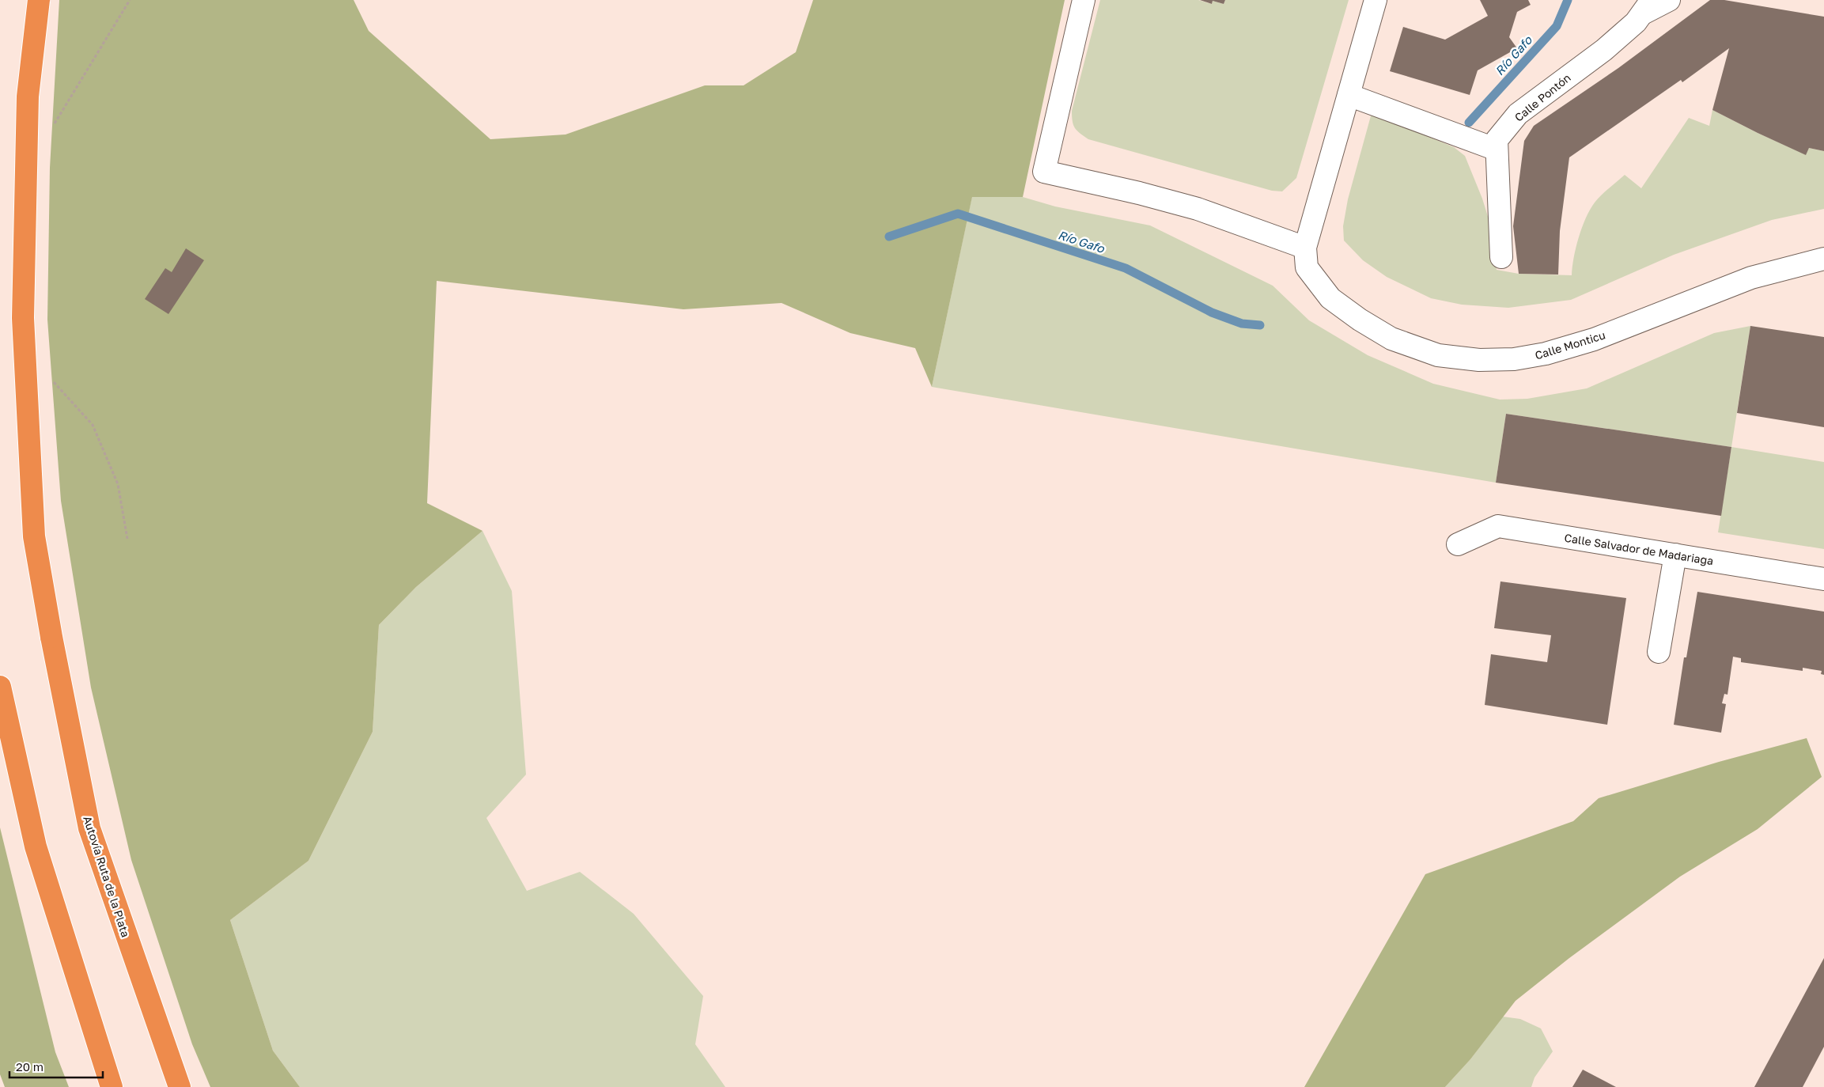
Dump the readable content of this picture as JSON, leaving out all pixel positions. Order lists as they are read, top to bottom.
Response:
{
  "streets": {
    "highway": ["Autovía Ruta de la Plata"],
    "street": ["Calle Pontón", "Calle Monticu", "Calle Salvador de Madariaga"]
  },
  "water": ["Río Gafo"],
  "scale_bar": "20 m"
}
